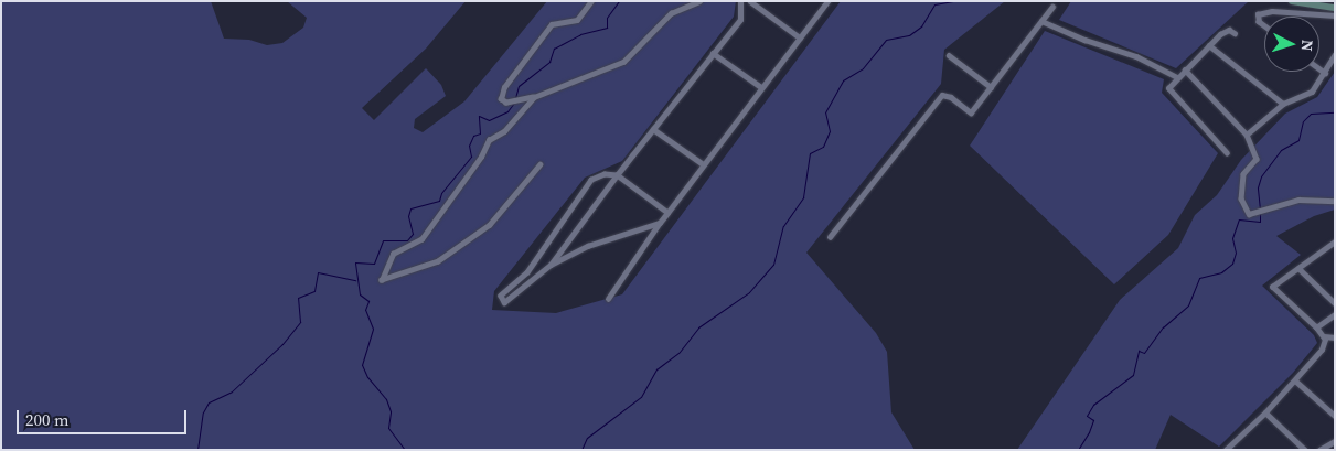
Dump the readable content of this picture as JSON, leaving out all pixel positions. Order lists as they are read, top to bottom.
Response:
{
  "scale_bar": "200 m",
  "north": "right"
}
